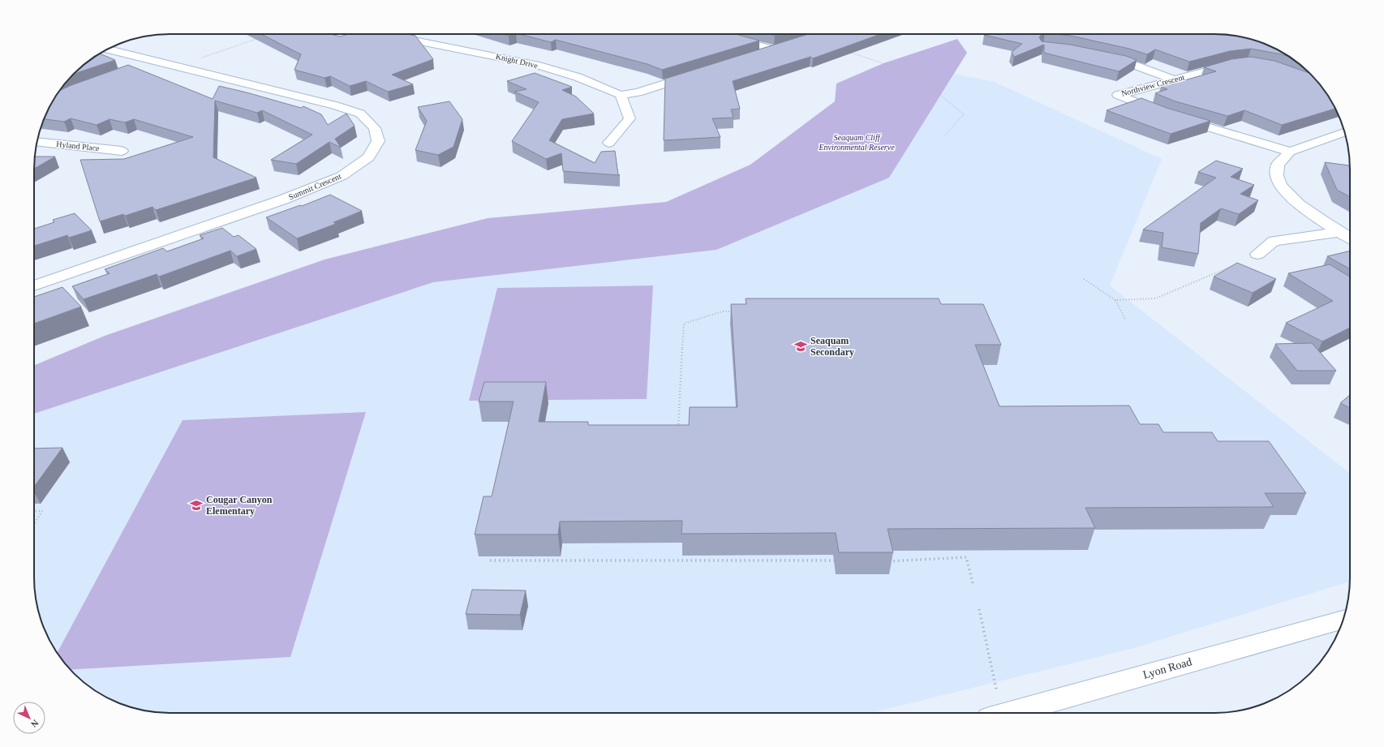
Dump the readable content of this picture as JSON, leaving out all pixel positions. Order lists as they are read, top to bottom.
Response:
{
  "streets": {
    "street": [
      "Knight Drive",
      "Northview Crescent",
      "Hyland Place",
      "Summit Crescent",
      "Lyon Road"
    ]
  },
  "parks": ["Seaquam Cliff Environmental Reserve"],
  "places": {
    "school or university": ["Seaquam Secondary", "Cougar Canyon Elementary"]
  },
  "north": "bottom right"
}
